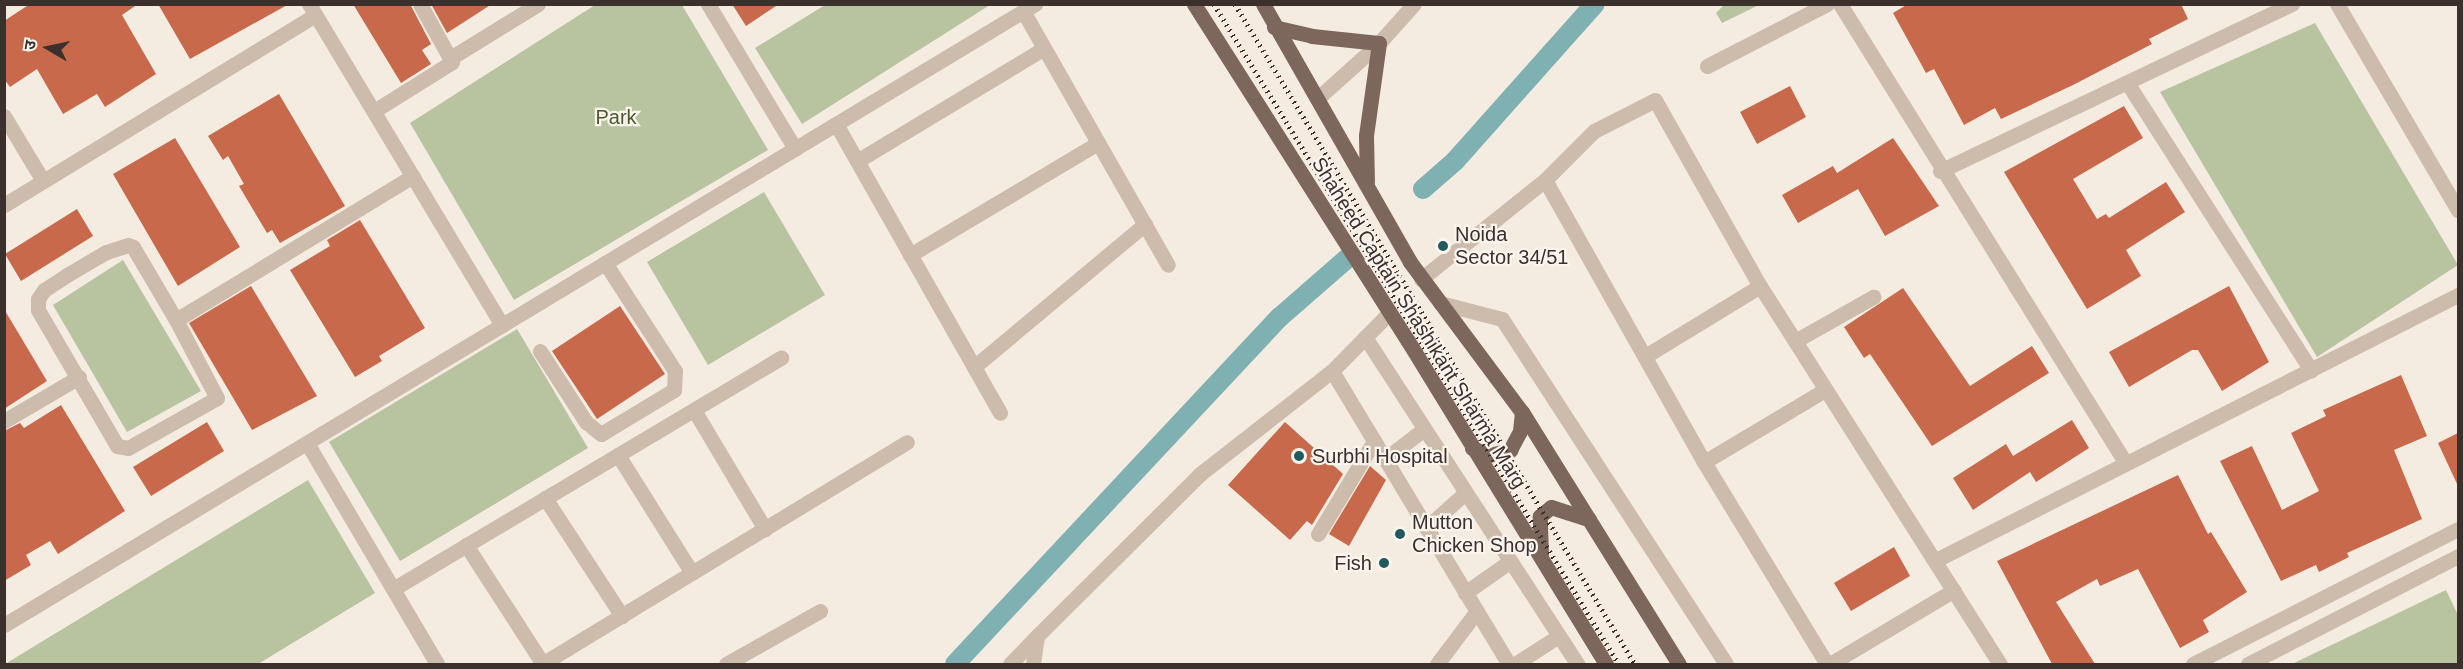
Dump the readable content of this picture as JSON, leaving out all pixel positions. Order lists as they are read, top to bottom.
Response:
{
  "streets": {
    "main road": ["Shaheed Captain Shashikant Sharma Marg"]
  },
  "parks": ["Park"],
  "places": [
    "Noida Sector 34/51",
    "Surbhi Hospital",
    "Mutton Chicken Shop",
    "Fish"
  ],
  "north": "left"
}
